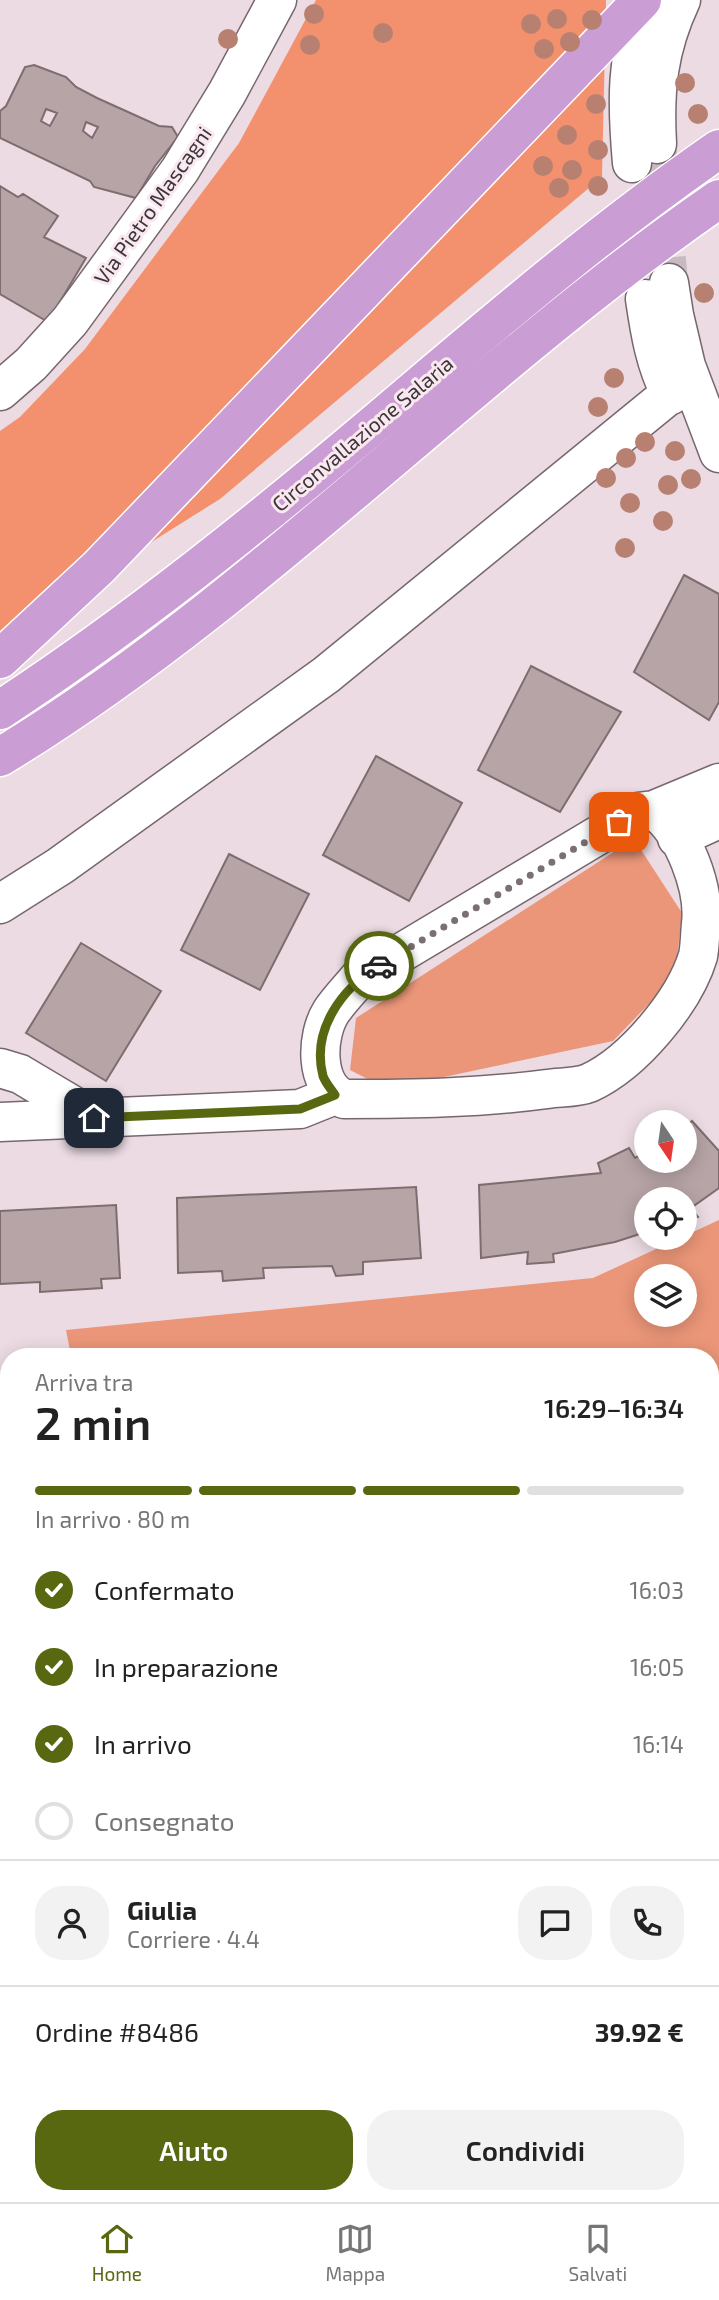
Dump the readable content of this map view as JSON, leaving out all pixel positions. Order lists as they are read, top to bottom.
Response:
{
  "streets": {
    "highway": ["Circonvallazione Salaria"],
    "street": ["Via Pietro Mascagni"]
  },
  "north": "bottom",
  "page": {
    "heading": ["2 min", "Arriva tra", "16:29–16:34"],
    "panel": [
      "Giulia",
      "Corriere · 4.4",
      "Ordine #8486",
      "39.92 €"
    ],
    "bar": "In arrivo · 80 m",
    "list": [
      ["Confermato", "16:03"],
      ["In preparazione", "16:05"],
      ["In arrivo", "16:14"],
      "Consegnato"
    ],
    "buttons": ["Aiuto", "Condividi"],
    "tabs": ["Home", "Mappa", "Salvati"]
  }
}
